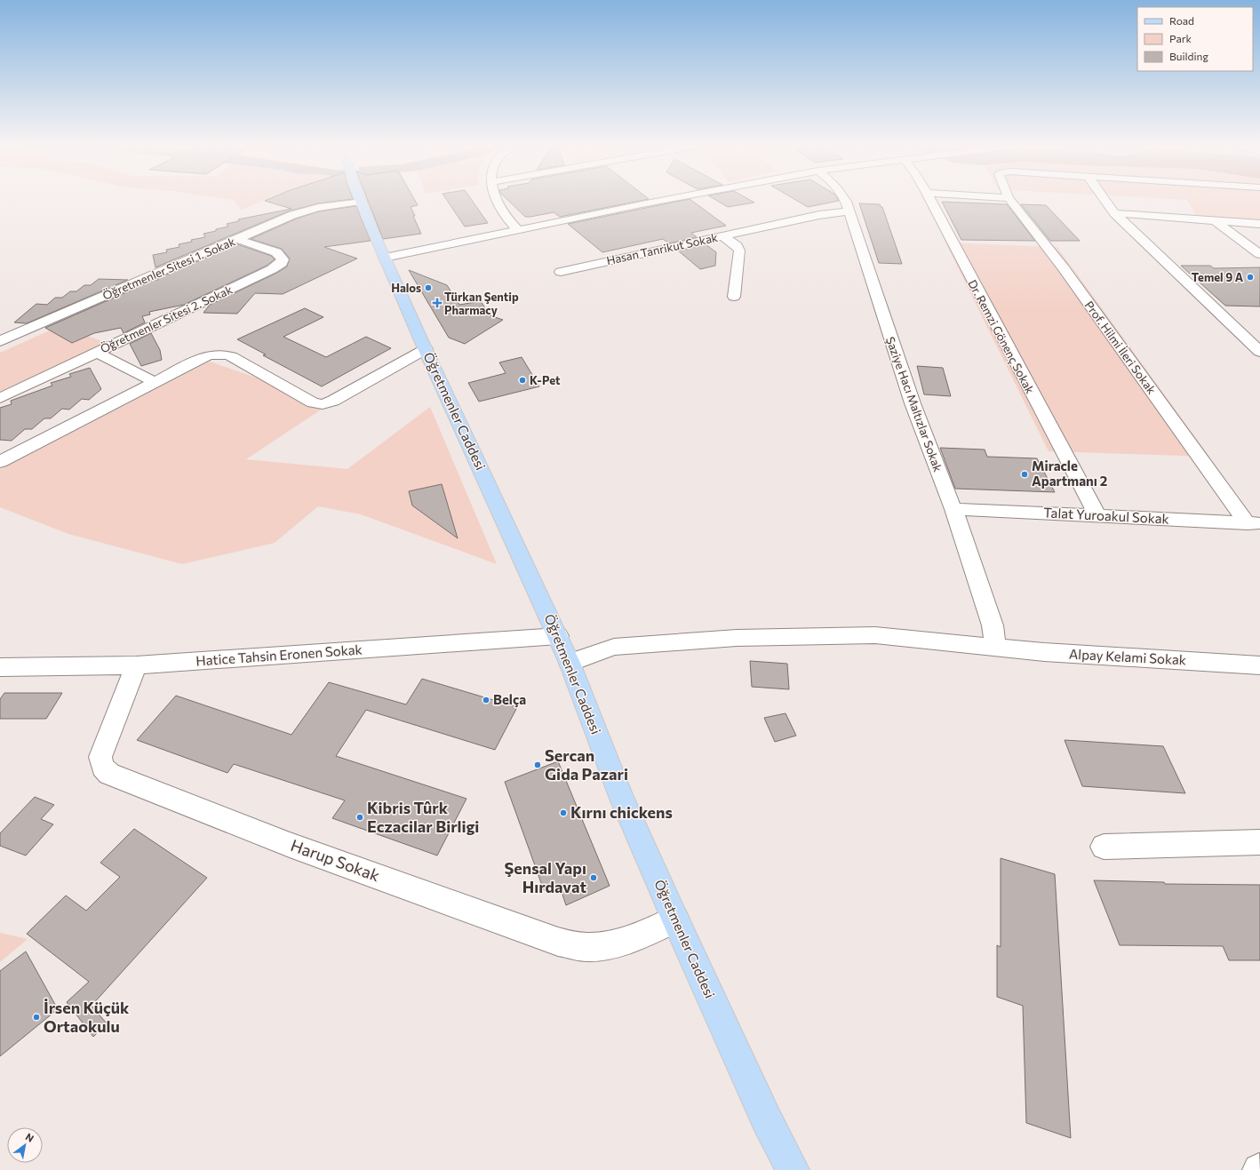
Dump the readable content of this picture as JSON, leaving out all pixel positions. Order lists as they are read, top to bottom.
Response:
{
  "streets": {
    "main road": ["Öğretmenler Caddesi"],
    "street": [
      "Hasan Tanrikut Sokak",
      "Öğretmenler Sitesi 1. Sokak",
      "Öğretmenler Sitesi 2. Sokak",
      "Dr. Remzi Gönenç Sokak",
      "Prof. Hilmi İleri Sokak",
      "Şaziye Hacı Maltızlar Sokak",
      "Talat Yuroakul Sokak",
      "Hatice Tahsin Eronen Sokak",
      "Alpay Kelami Sokak",
      "Harup Sokak"
    ]
  },
  "crossings": [
    ["Hasan Tanrikut Sokak", "Şaziye Hacı Maltızlar Sokak"],
    ["Öğretmenler Sitesi 1. Sokak", "Öğretmenler Sitesi 2. Sokak"],
    ["Öğretmenler Sitesi 1. Sokak", "Öğretmenler Caddesi"],
    ["Dr. Remzi Gönenç Sokak", "Talat Yuroakul Sokak"],
    ["Prof. Hilmi İleri Sokak", "Talat Yuroakul Sokak"],
    ["Şaziye Hacı Maltızlar Sokak", "Talat Yuroakul Sokak"],
    ["Şaziye Hacı Maltızlar Sokak", "Alpay Kelami Sokak"],
    ["Öğretmenler Caddesi", "Hatice Tahsin Eronen Sokak"],
    ["Öğretmenler Caddesi", "Alpay Kelami Sokak"],
    ["Öğretmenler Caddesi", "Harup Sokak"],
    ["Hatice Tahsin Eronen Sokak", "Harup Sokak"]
  ],
  "places": {
    "other": [
      "Temel 9 A",
      "Halos",
      "K-Pet",
      "Miracle Apartmanı 2",
      "Belça",
      "Sercan Gida Pazari",
      "Kırnı chickens",
      "Kibris Tûrk Eczacilar Birligi",
      "Şensal Yapı Hırdavat",
      "İrsen Küçük Ortaokulu"
    ],
    "health": ["Türkan Şentip Pharmacy"]
  },
  "legend": ["Road", "Park", "Building"],
  "north": "top right"
}
